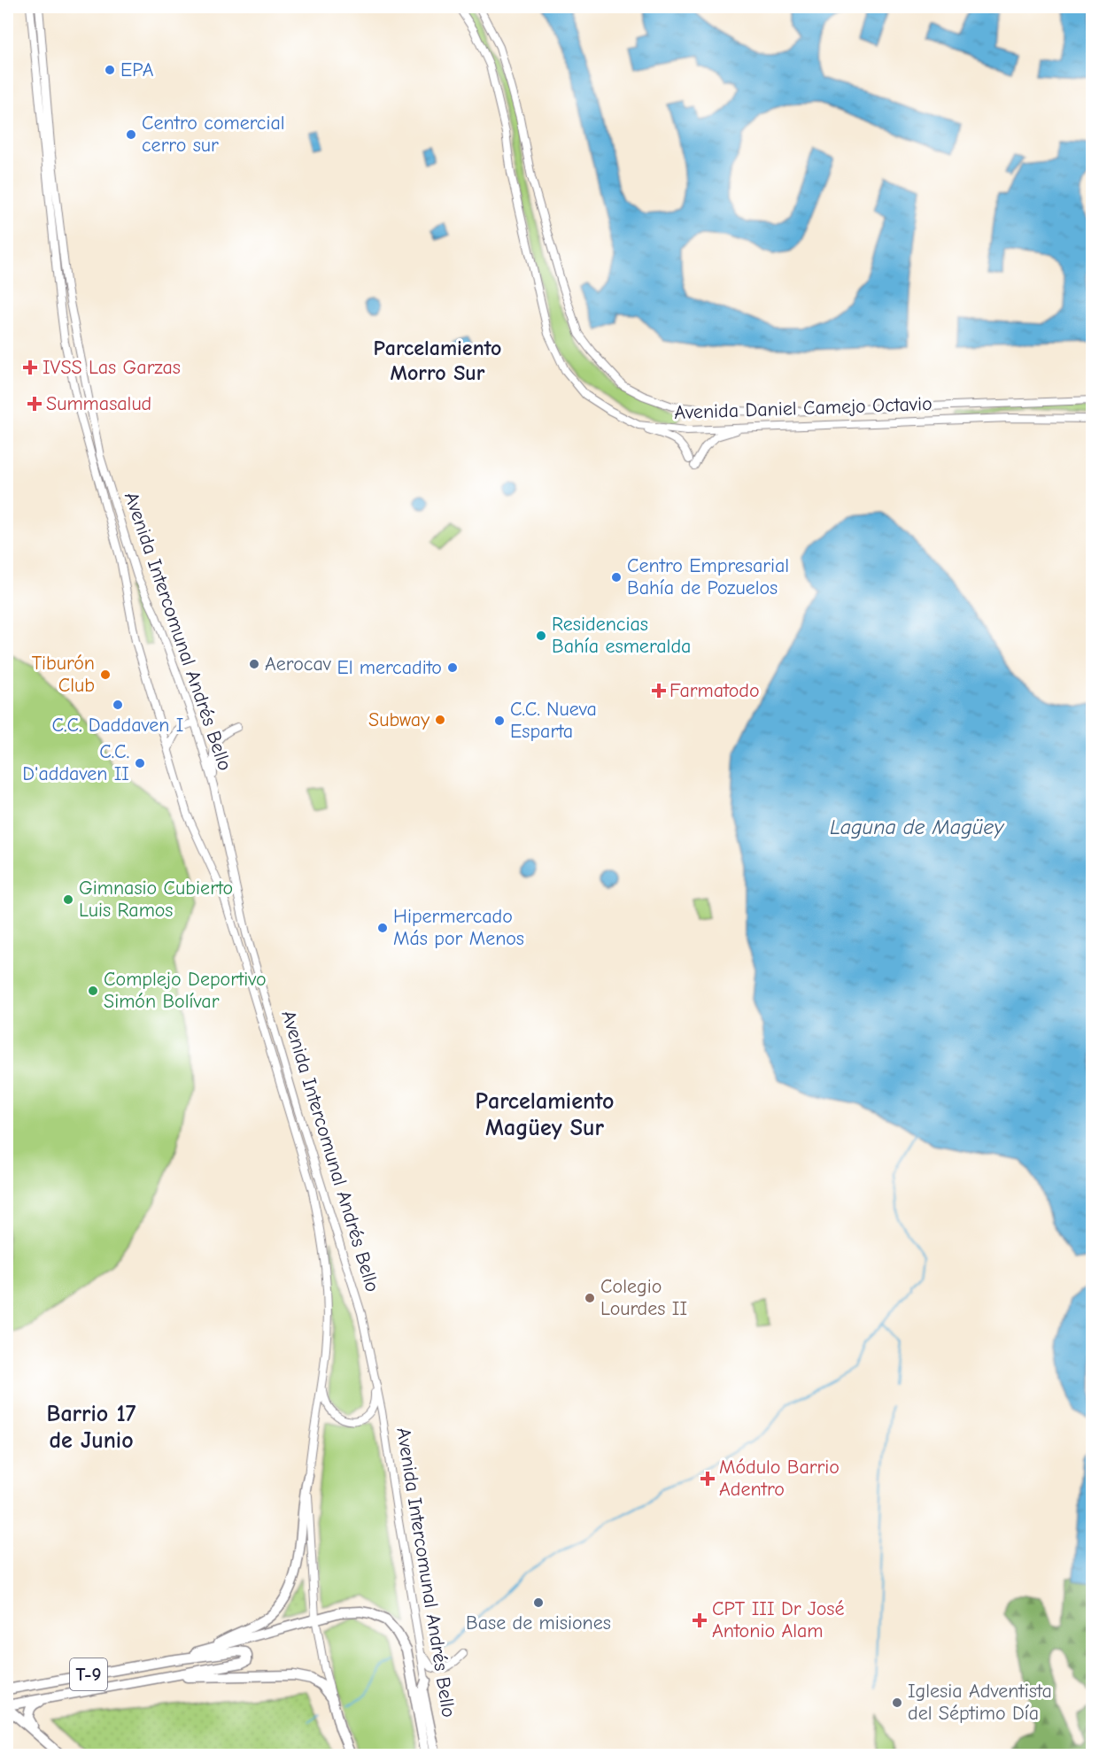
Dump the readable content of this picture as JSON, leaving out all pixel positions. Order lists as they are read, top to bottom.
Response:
{
  "streets": {
    "highway": ["Avenida Intercomunal Andrés Bello", "T-9"],
    "main road": ["Avenida Daniel Camejo Octavio"]
  },
  "districts": ["Parcelamiento Morro Sur", "Parcelamiento Magüey Sur", "Barrio 17 de Junio"],
  "water": ["Laguna de Magüey"],
  "places": {
    "other": [
      "EPA",
      "Centro comercial cerro sur",
      "Centro Empresarial Bahía de Pozuelos",
      "Residencias Bahía esmeralda",
      "Aerocav",
      "El mercadito",
      "Tiburón Club",
      "C.C. Daddaven I",
      "Subway",
      "C.C. Nueva Esparta",
      "C.C. D'addaven II",
      "Gimnasio Cubierto Luis Ramos",
      "Hipermercado Más por Menos",
      "Complejo Deportivo Simón Bolívar",
      "Colegio Lourdes II",
      "Base de misiones",
      "Iglesia Adventista del Séptimo Día"
    ],
    "health": [
      "IVSS Las Garzas",
      "Summasalud",
      "Farmatodo",
      "Módulo Barrio Adentro",
      "CPT III Dr José Antonio Alam"
    ]
  }
}
